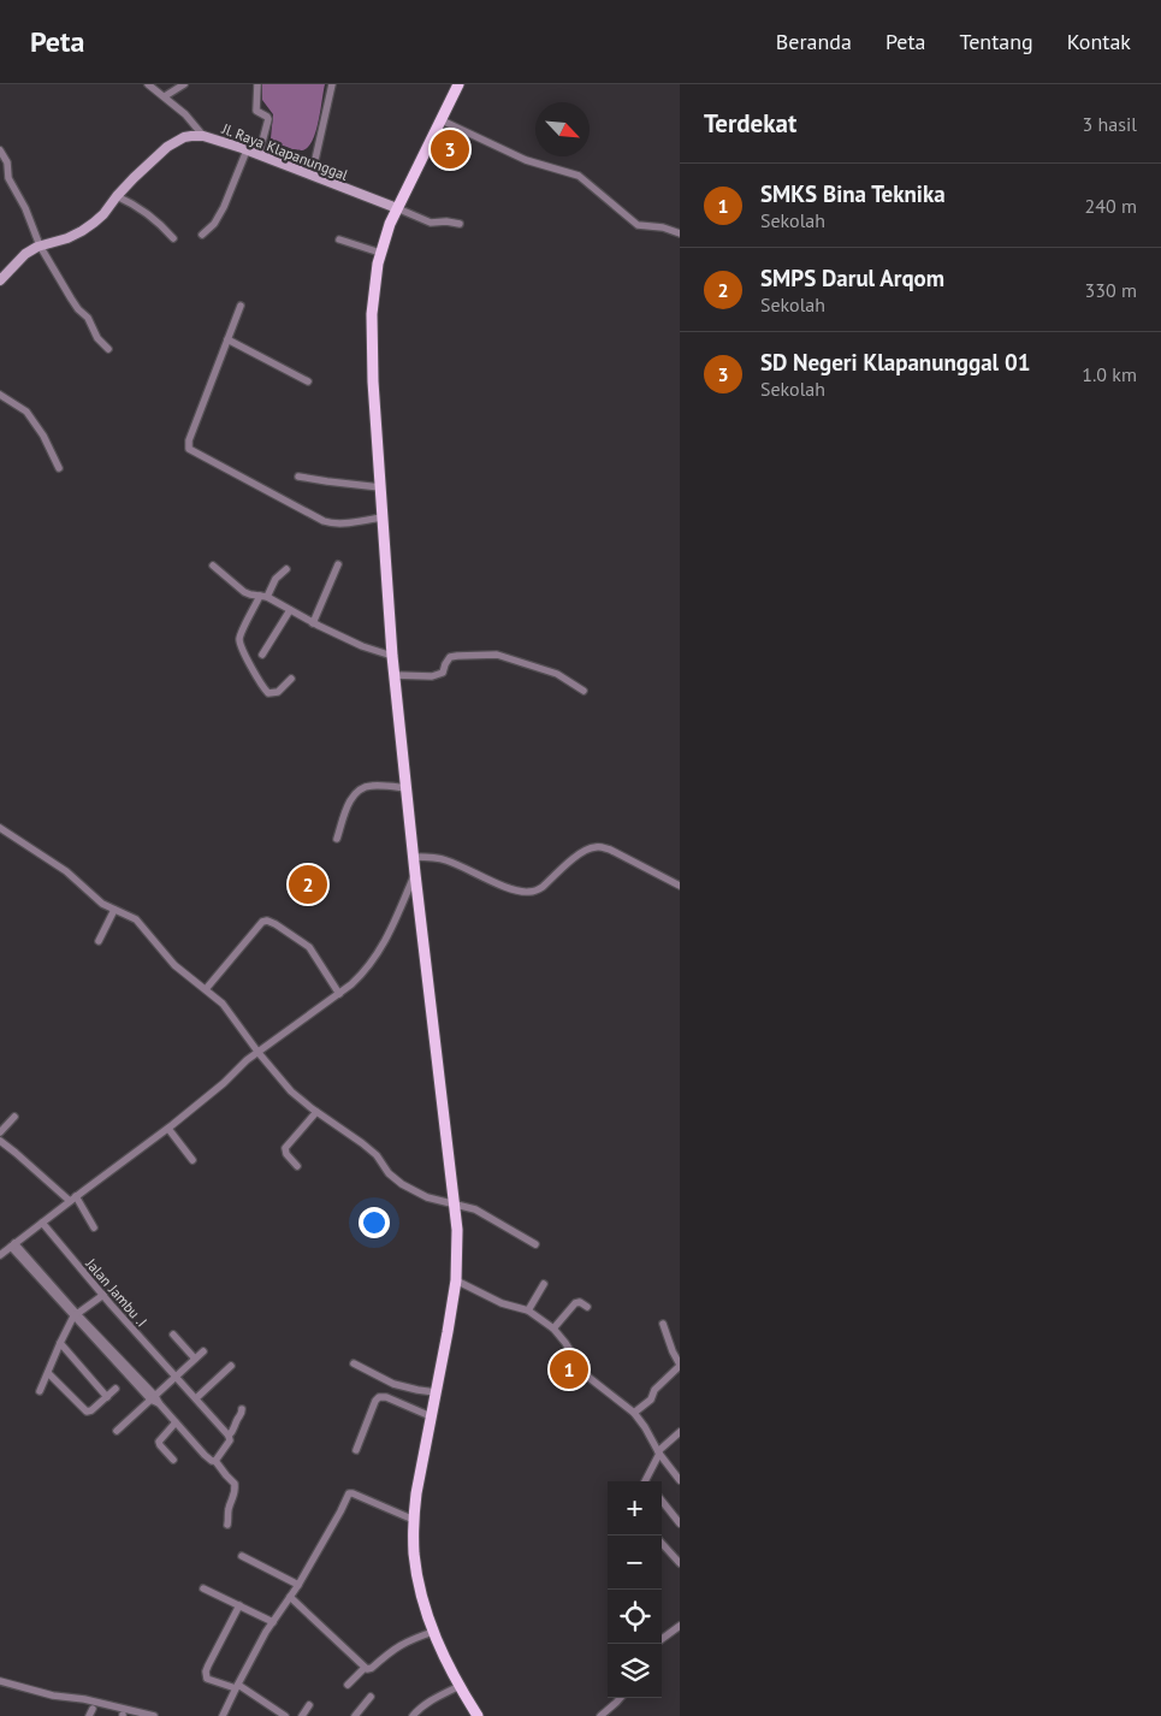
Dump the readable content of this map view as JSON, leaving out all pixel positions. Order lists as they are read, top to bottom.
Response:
{
  "streets": {
    "street": ["Jl. Raya Klapanunggal", "Jalan Jambu .I"]
  },
  "north": "bottom right",
  "page": {
    "header": "Peta",
    "nav": [
      "Beranda",
      "Peta",
      "Tentang",
      "Kontak"
    ],
    "heading": ["Terdekat", "3 hasil"],
    "pins": ["3", "2", "1"],
    "list": [
      {
        "mark": "1",
        "name": "SMKS Bina Teknika",
        "note": "Sekolah",
        "value": "240 m"
      },
      {
        "mark": "2",
        "name": "SMPS Darul Arqom",
        "note": "Sekolah",
        "value": "330 m"
      },
      {
        "mark": "3",
        "name": "SD Negeri Klapanunggal 01",
        "note": "Sekolah",
        "value": "1.0 km"
      }
    ],
    "map_buttons": ["+", "−"]
  }
}
